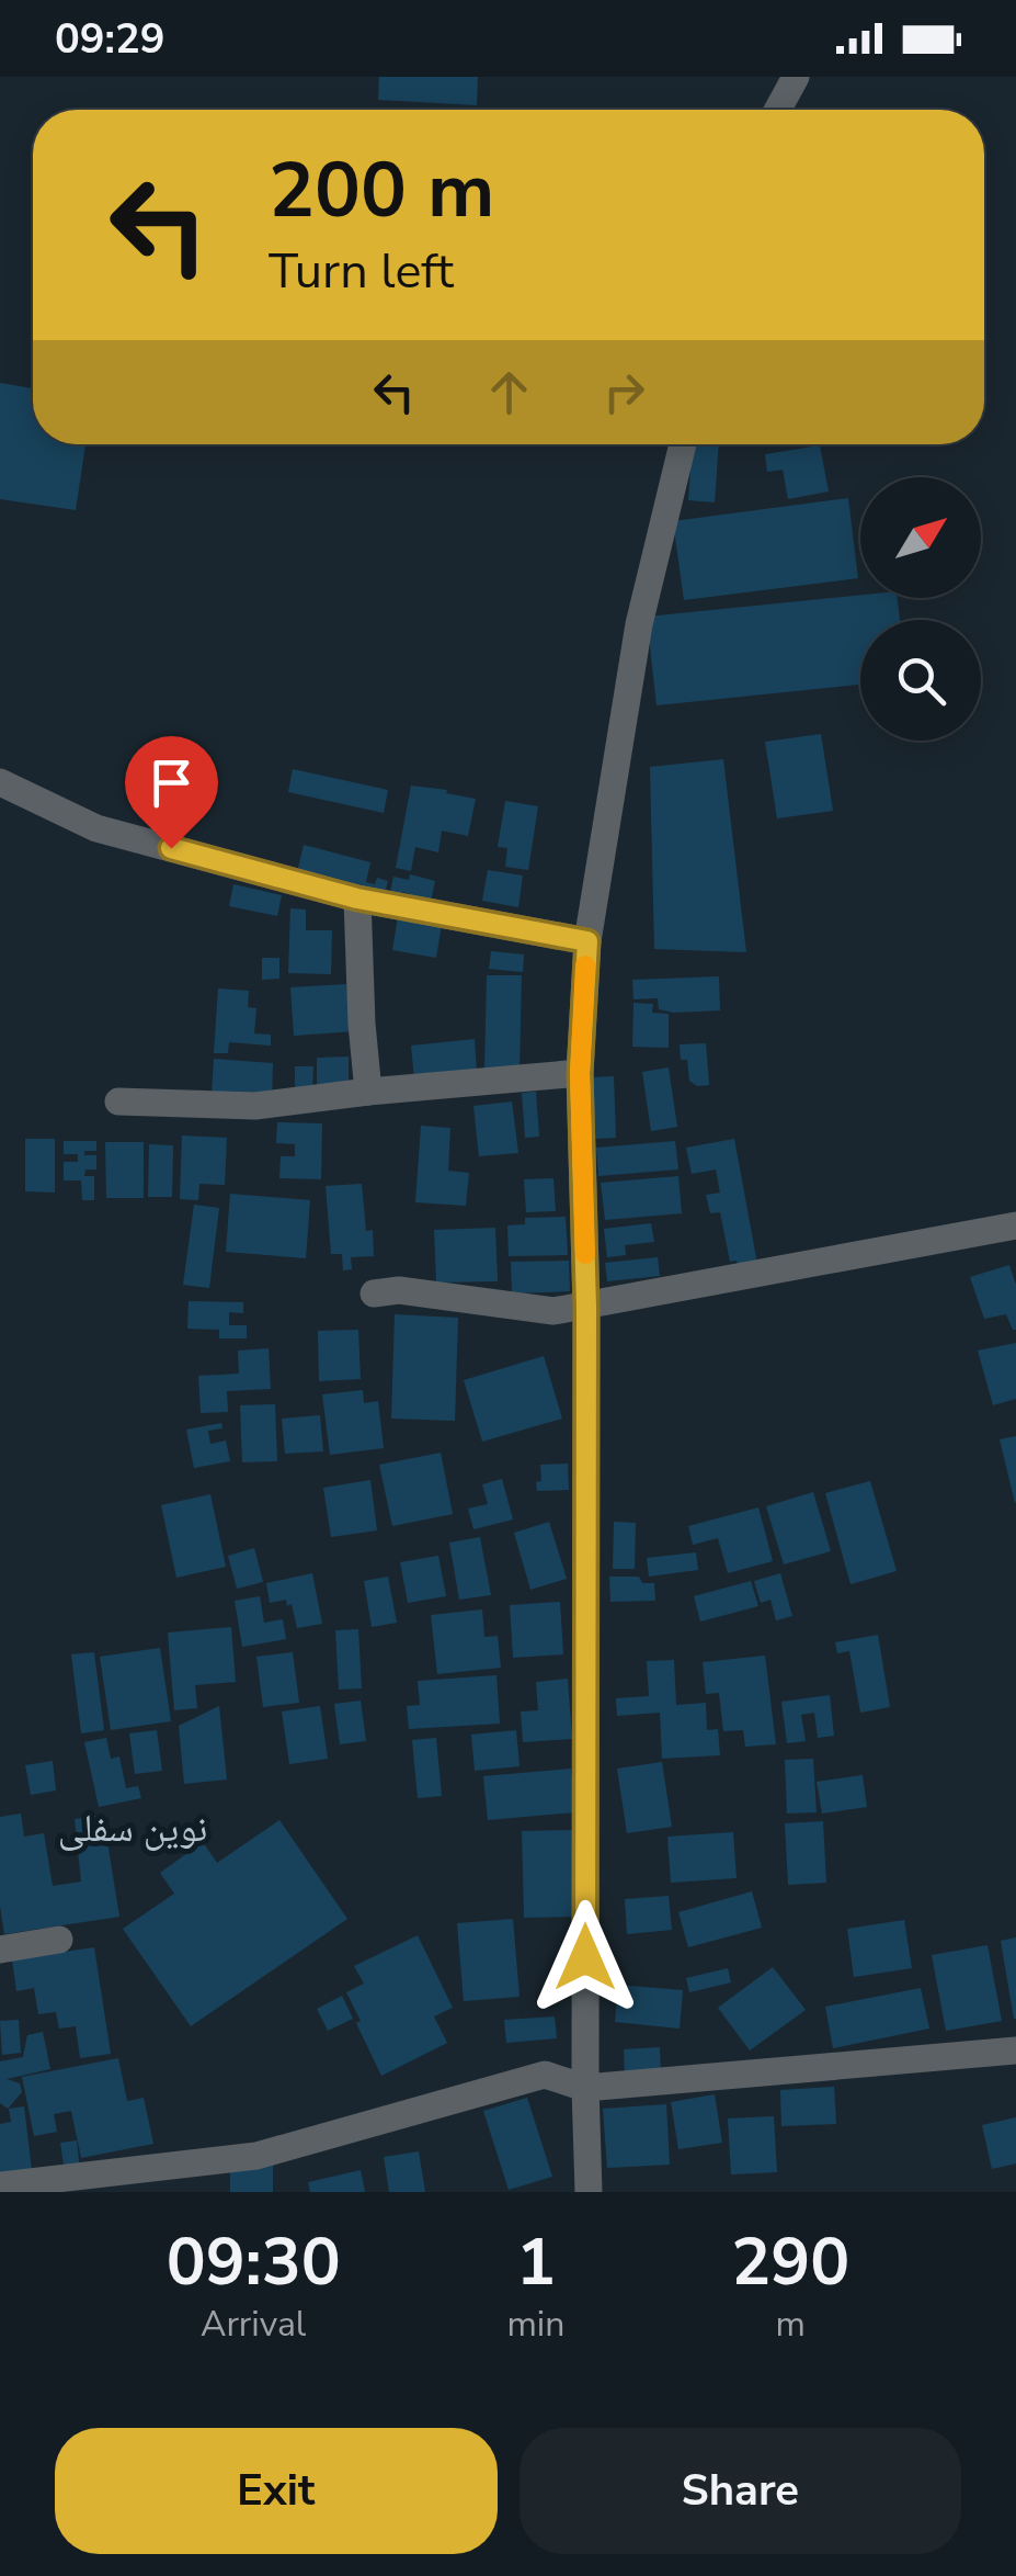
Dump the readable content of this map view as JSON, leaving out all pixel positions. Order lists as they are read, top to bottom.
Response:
{
  "districts": ["نوین سفلى"],
  "north": "top right",
  "page": {
    "status": "09:29",
    "turn": ["200 m", "Turn left"],
    "eta": [
      "09:30",
      "Arrival",
      "1",
      "min",
      "290",
      "m"
    ],
    "buttons": ["Exit", "Share"]
  }
}
